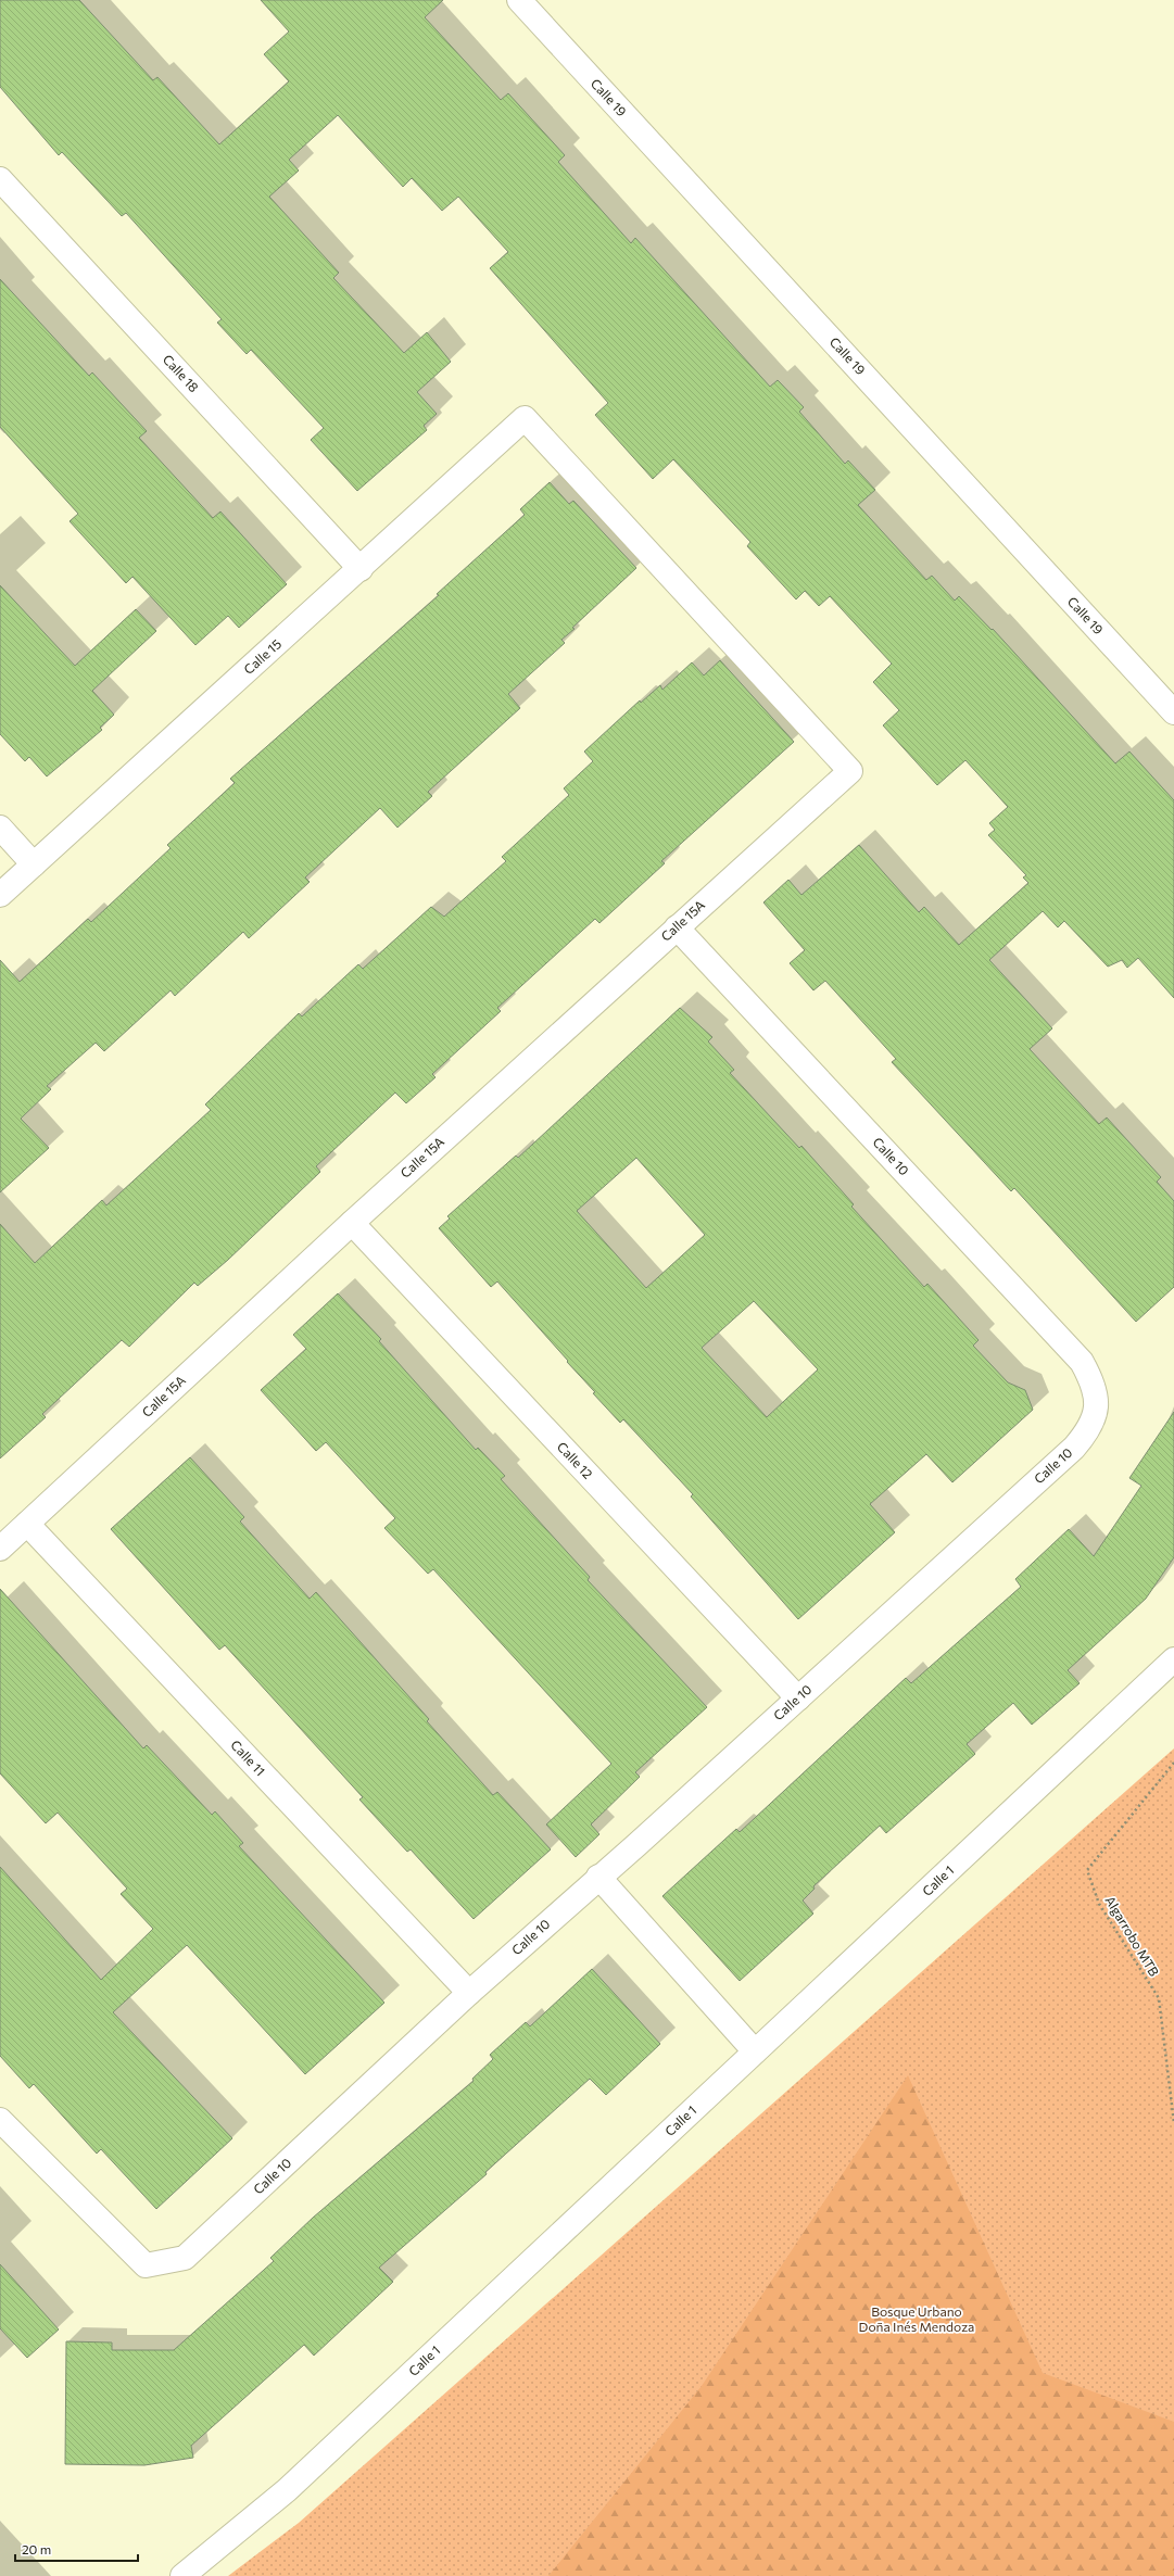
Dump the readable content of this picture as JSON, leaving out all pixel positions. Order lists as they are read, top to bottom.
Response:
{
  "streets": {
    "street": [
      "Calle 19",
      "Calle 18",
      "Calle 15",
      "Calle 15A",
      "Calle 10",
      "Calle 12",
      "Calle 11",
      "Calle 1"
    ],
    "path": ["Algarrobo MTB"]
  },
  "crossings": [
    ["Calle 18", "Calle 15"],
    ["Calle 15", "Calle 15A"],
    ["Calle 15A", "Calle 10"],
    ["Calle 15A", "Calle 12"],
    ["Calle 15A", "Calle 11"],
    ["Calle 10", "Calle 12"],
    ["Calle 10", "Calle 11"]
  ],
  "parks": ["Bosque Urbano Doña Inés Mendoza"],
  "scale_bar": "20 m"
}
